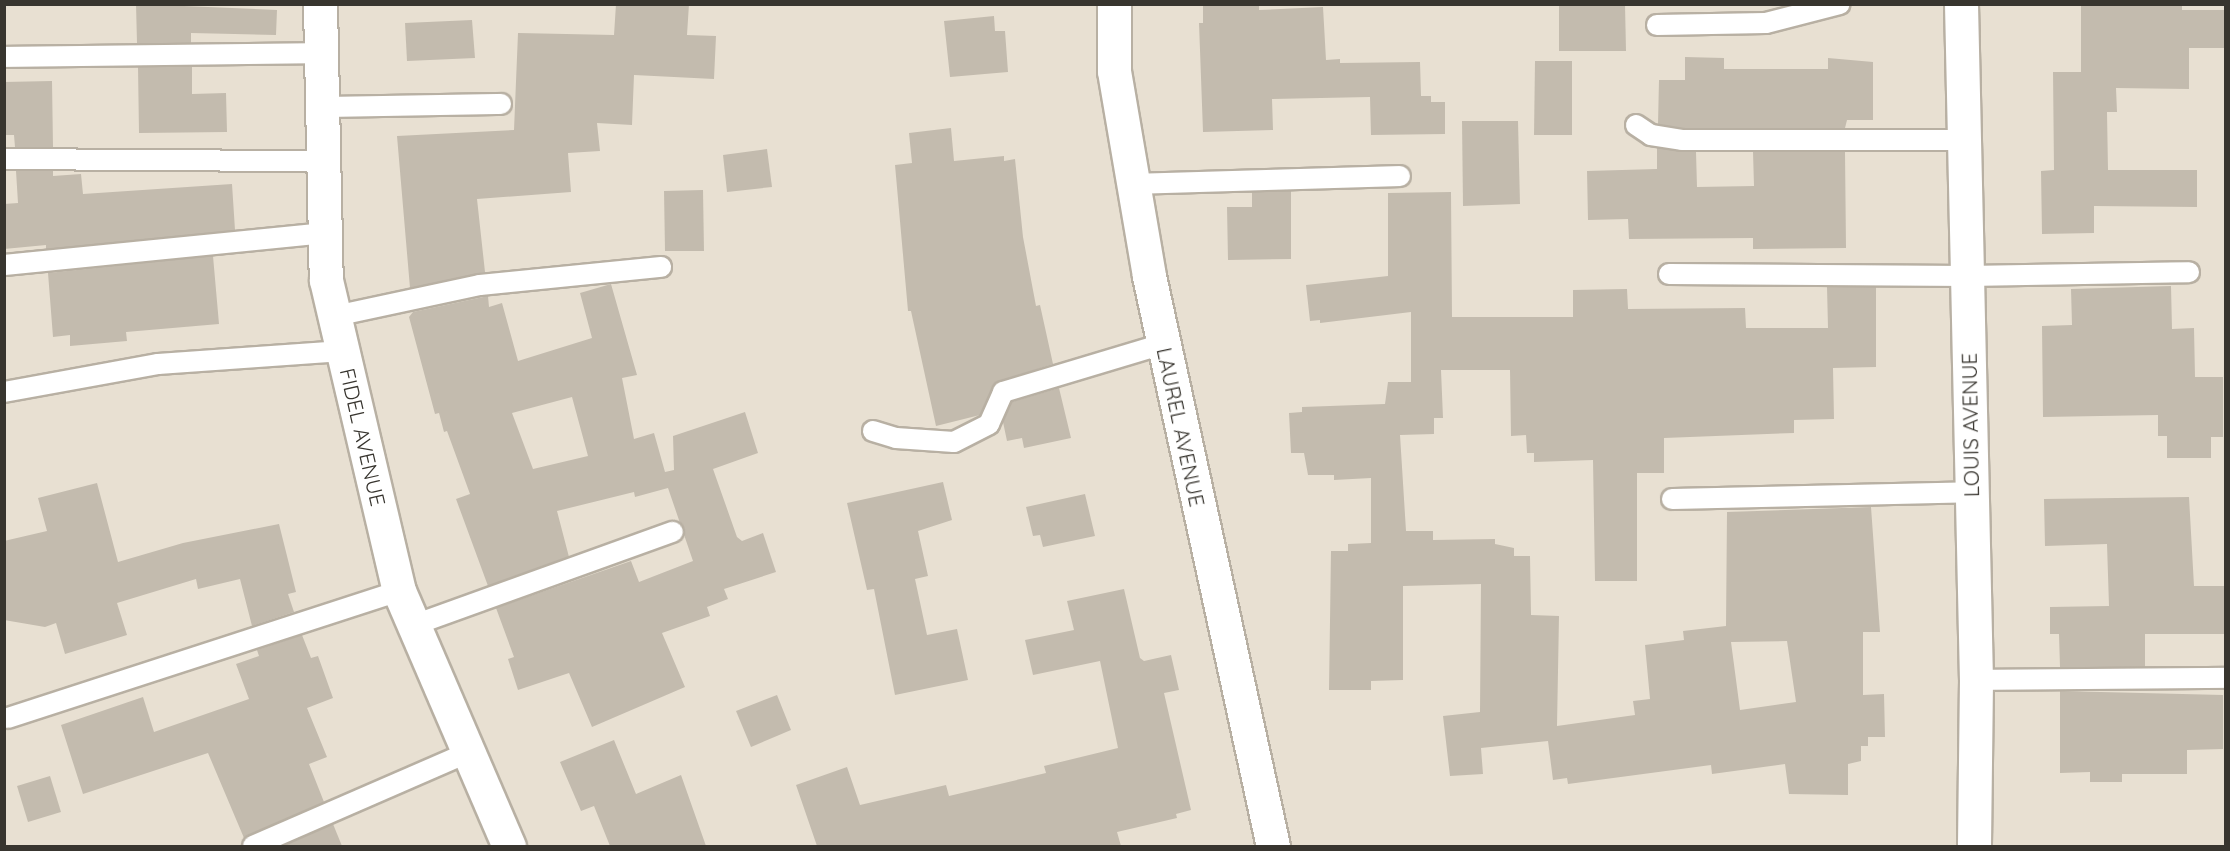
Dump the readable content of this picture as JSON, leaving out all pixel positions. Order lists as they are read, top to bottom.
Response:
{
  "streets": {
    "street": ["LOUIS AVENUE", "LAUREL AVENUE", "FIDEL AVENUE"]
  }
}
